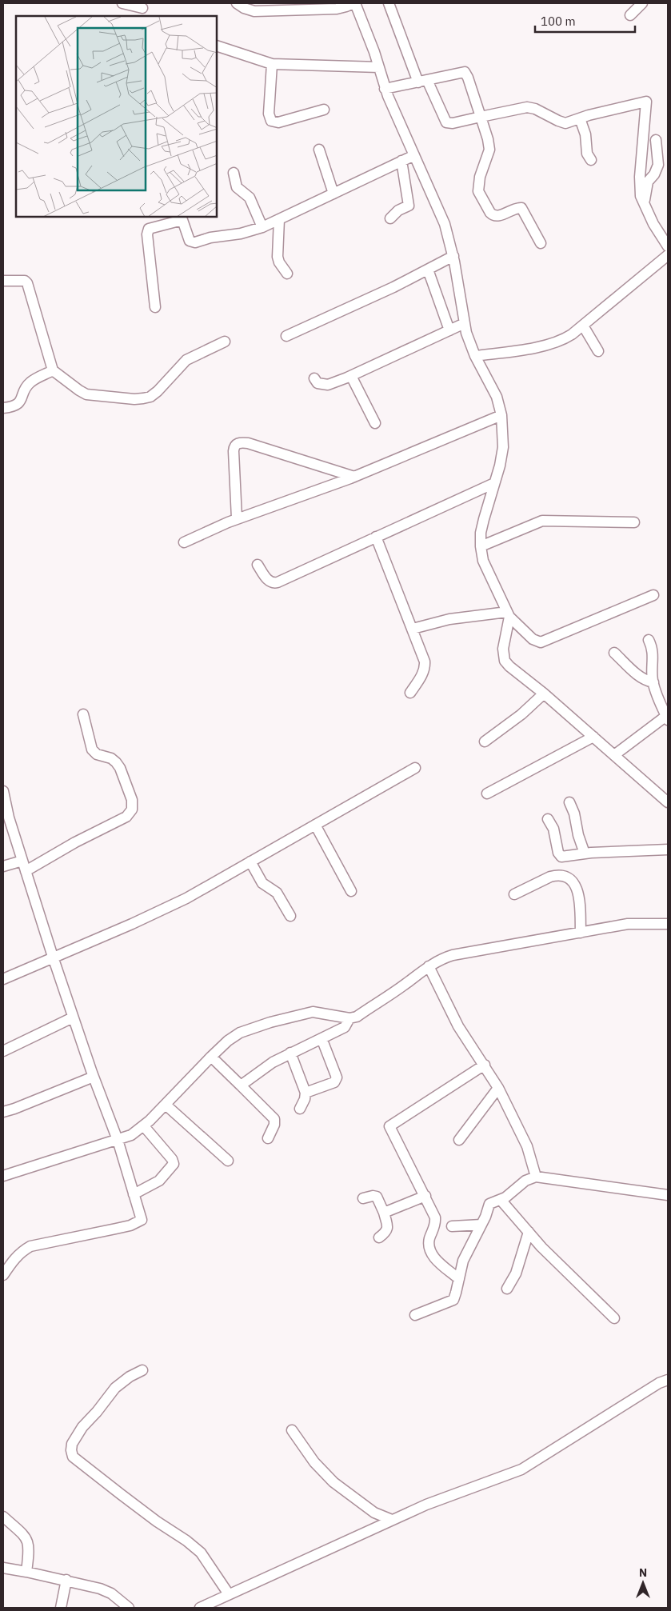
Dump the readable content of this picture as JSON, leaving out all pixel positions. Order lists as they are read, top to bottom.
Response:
{
  "scale_bar": "100 m",
  "north": "top"
}
